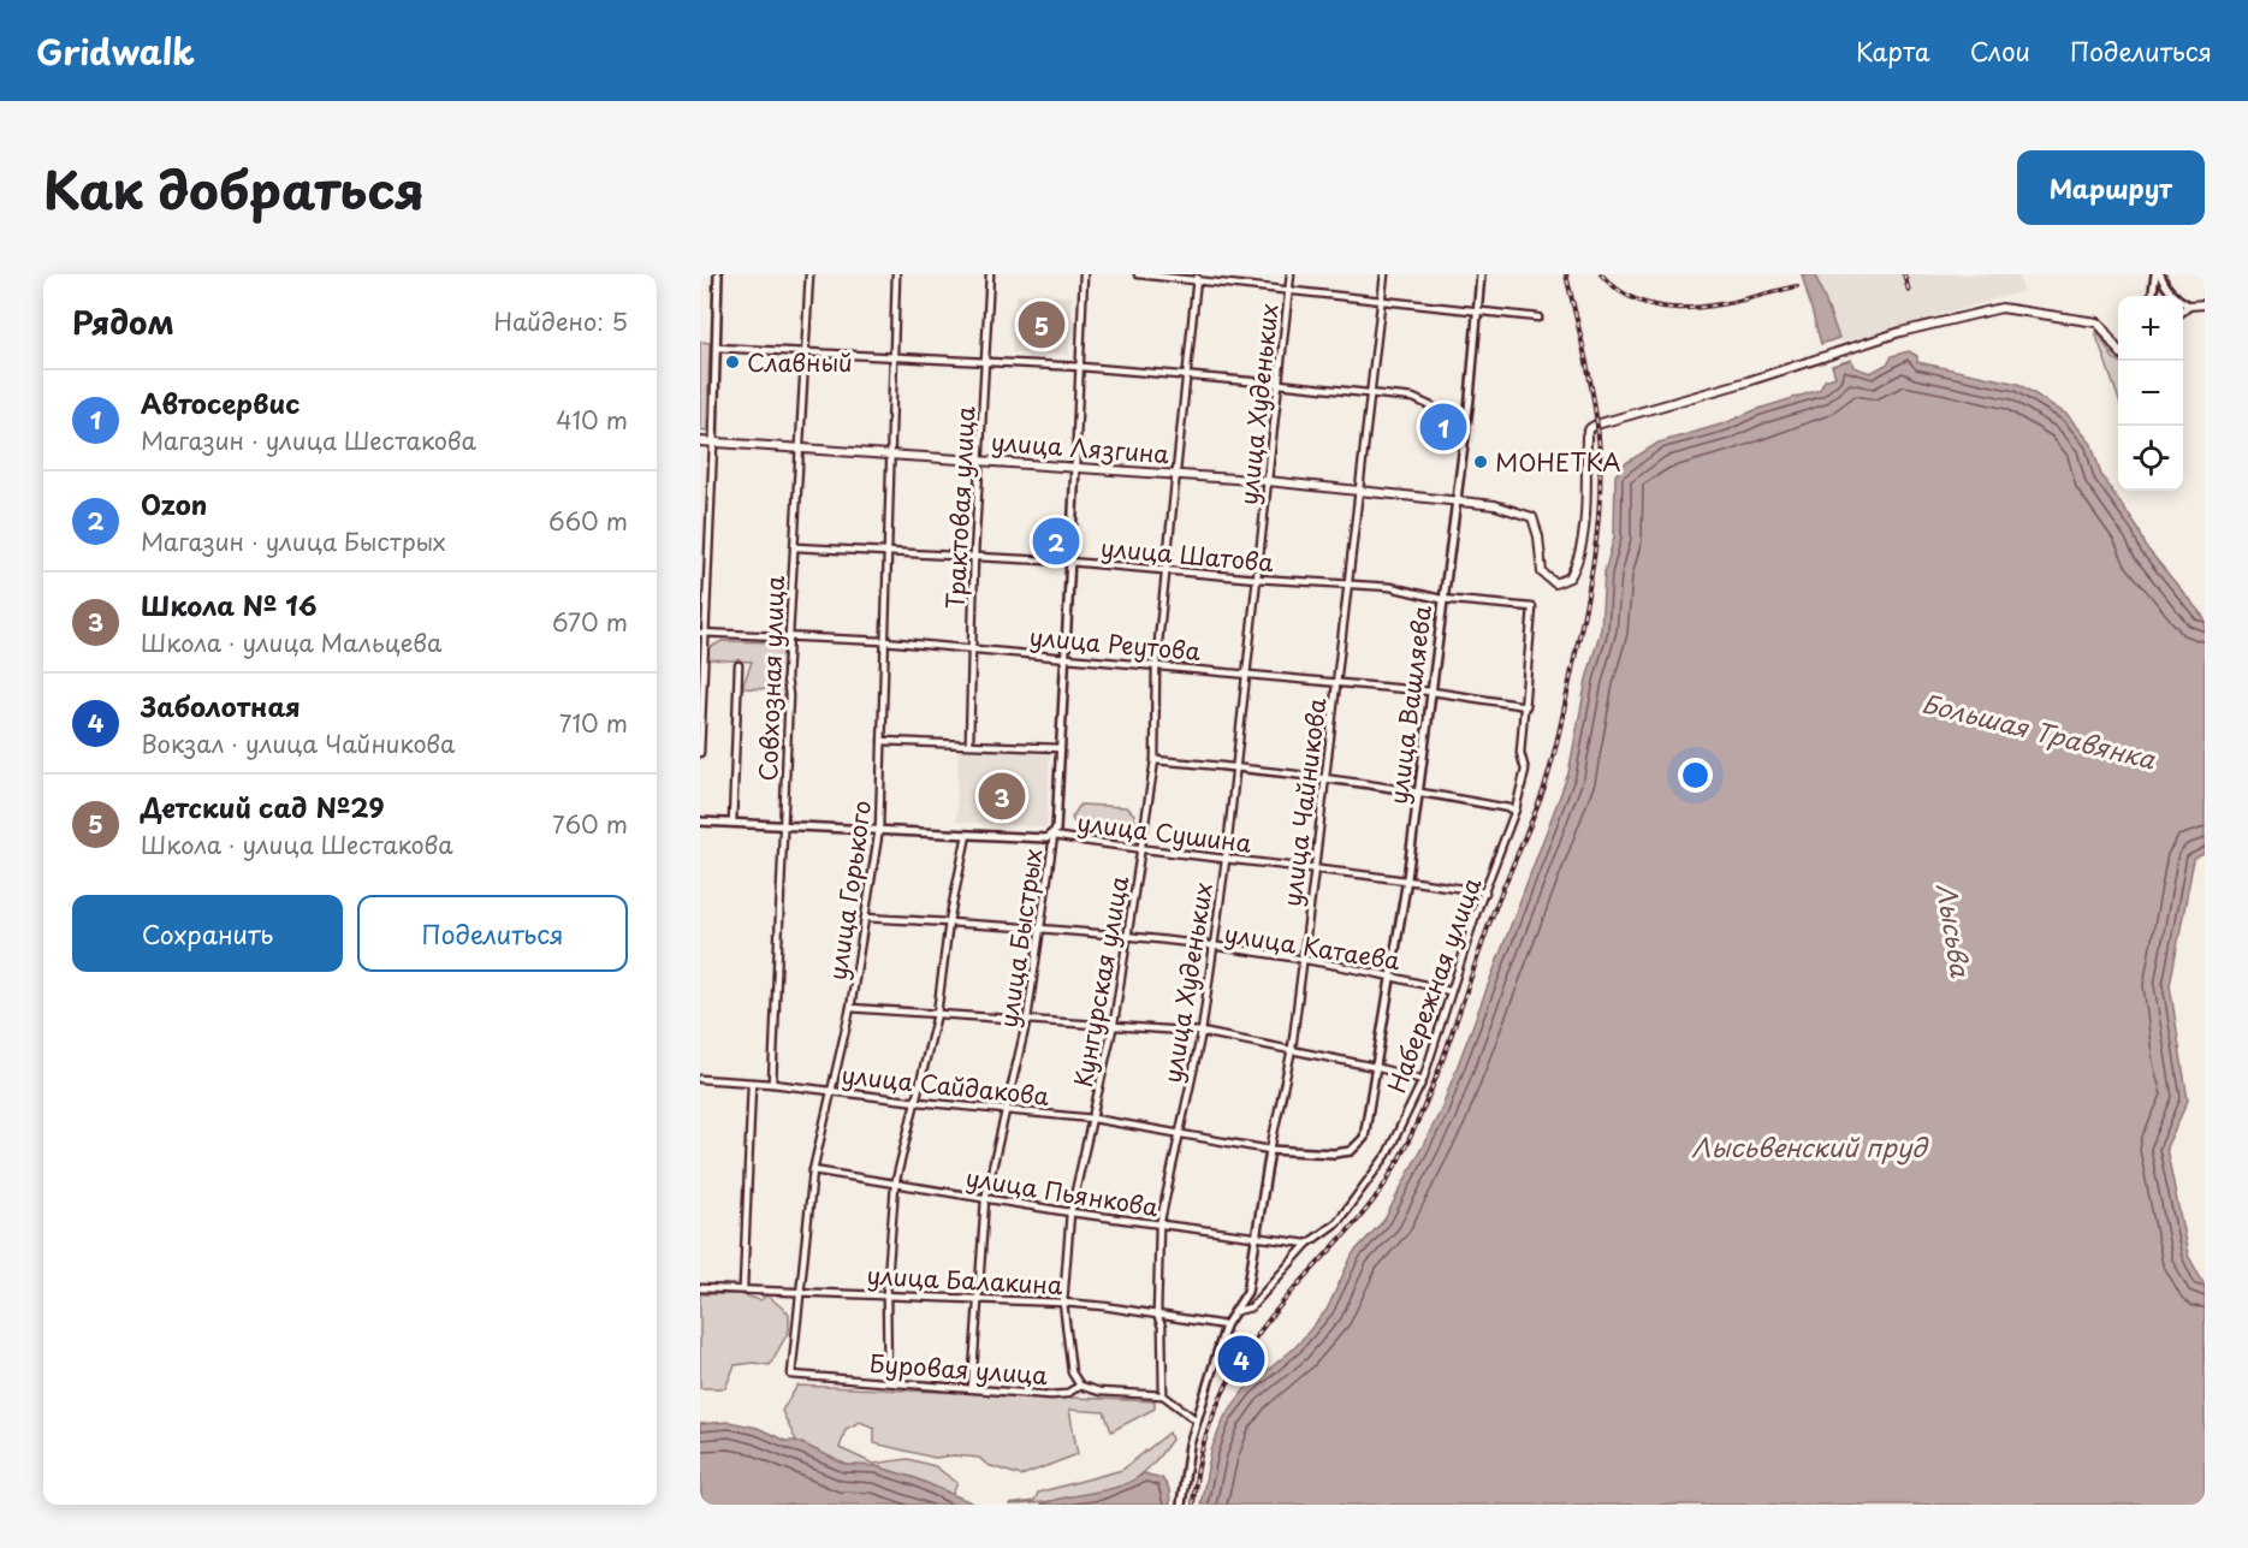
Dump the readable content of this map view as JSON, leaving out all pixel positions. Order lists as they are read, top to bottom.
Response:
{
  "streets": {
    "main road": ["улица Лязгина"],
    "street": [
      "улица Худеньких",
      "Трактовая улица",
      "улица Шатова",
      "улица Реутова",
      "Совхозная улица",
      "улица Вашляева",
      "улица Чайникова",
      "улица Сушина",
      "улица Горького",
      "улица Быстрых",
      "улица Катаева",
      "Кунгурская улица",
      "Набережная улица",
      "улица Сайдакова",
      "улица Пьянкова",
      "улица Балакина",
      "Буровая улица"
    ]
  },
  "crossings": [
    ["улица Худеньких", "улица Лязгина"],
    ["улица Худеньких", "улица Шатова"],
    ["улица Худеньких", "улица Реутова"],
    ["улица Худеньких", "улица Сушина"],
    ["улица Худеньких", "улица Катаева"],
    ["улица Худеньких", "улица Сайдакова"],
    ["улица Худеньких", "улица Пьянкова"],
    ["улица Худеньких", "улица Балакина"],
    ["улица Худеньких", "Буровая улица"],
    ["улица Лязгина", "Трактовая улица"],
    ["улица Лязгина", "Совхозная улица"],
    ["улица Лязгина", "улица Вашляева"],
    ["улица Лязгина", "улица Чайникова"],
    ["улица Лязгина", "улица Горького"],
    ["улица Лязгина", "улица Быстрых"],
    ["улица Лязгина", "Кунгурская улица"],
    ["Трактовая улица", "улица Шатова"],
    ["Трактовая улица", "улица Реутова"],
    ["улица Шатова", "Совхозная улица"],
    ["улица Шатова", "улица Вашляева"],
    ["улица Шатова", "улица Чайникова"],
    ["улица Шатова", "улица Горького"],
    ["улица Шатова", "улица Быстрых"],
    ["улица Шатова", "Кунгурская улица"],
    ["улица Шатова", "Набережная улица"],
    ["улица Реутова", "Совхозная улица"],
    ["улица Реутова", "улица Вашляева"],
    ["улица Реутова", "улица Чайникова"],
    ["улица Реутова", "улица Горького"],
    ["улица Реутова", "улица Быстрых"],
    ["улица Реутова", "Кунгурская улица"],
    ["улица Реутова", "Набережная улица"],
    ["Совхозная улица", "улица Сайдакова"],
    ["улица Вашляева", "улица Чайникова"],
    ["улица Вашляева", "улица Сушина"],
    ["улица Вашляева", "улица Катаева"],
    ["улица Вашляева", "улица Сайдакова"],
    ["улица Чайникова", "улица Сушина"],
    ["улица Чайникова", "улица Катаева"],
    ["улица Чайникова", "Набережная улица"],
    ["улица Чайникова", "улица Сайдакова"],
    ["улица Чайникова", "улица Пьянкова"],
    ["улица Чайникова", "улица Балакина"],
    ["улица Сушина", "улица Быстрых"],
    ["улица Сушина", "Кунгурская улица"],
    ["улица Сушина", "Набережная улица"],
    ["улица Горького", "улица Катаева"],
    ["улица Горького", "улица Сайдакова"],
    ["улица Горького", "улица Пьянкова"],
    ["улица Горького", "улица Балакина"],
    ["улица Горького", "Буровая улица"],
    ["улица Быстрых", "улица Катаева"],
    ["улица Быстрых", "улица Сайдакова"],
    ["улица Быстрых", "улица Пьянкова"],
    ["улица Быстрых", "улица Балакина"],
    ["улица Быстрых", "Буровая улица"],
    ["улица Катаева", "Кунгурская улица"],
    ["улица Катаева", "Набережная улица"],
    ["Кунгурская улица", "улица Сайдакова"],
    ["Кунгурская улица", "улица Пьянкова"],
    ["Кунгурская улица", "улица Балакина"],
    ["Кунгурская улица", "Буровая улица"],
    ["Набережная улица", "улица Пьянкова"]
  ],
  "water": ["Большая Травянка", "Лысьва", "Лысьвенский пруд"],
  "places": ["Славный", "МОНЕТКА"],
  "page": {
    "header": "Gridwalk",
    "nav": ["Карта", "Слои", "Поделиться"],
    "title": "Как добраться",
    "buttons": [
      "Маршрут",
      ["Сохранить", "Поделиться"]
    ],
    "heading": ["Рядом", "Найдено: 5"],
    "map_buttons": ["+", "−"],
    "pins": [
      "5",
      "1",
      "2",
      "3",
      "4"
    ],
    "list": [
      {
        "mark": "1",
        "name": "Автосервис",
        "note": "Магазин · улица Шестакова",
        "value": "410 m"
      },
      {
        "mark": "2",
        "name": "Ozon",
        "note": "Магазин · улица Быстрых",
        "value": "660 m"
      },
      {
        "mark": "3",
        "name": "Школа № 16",
        "note": "Школа · улица Мальцева",
        "value": "670 m"
      },
      {
        "mark": "4",
        "name": "Заболотная",
        "note": "Вокзал · улица Чайникова",
        "value": "710 m"
      },
      {
        "mark": "5",
        "name": "Детский сад №29",
        "note": "Школа · улица Шестакова",
        "value": "760 m"
      }
    ]
  }
}
